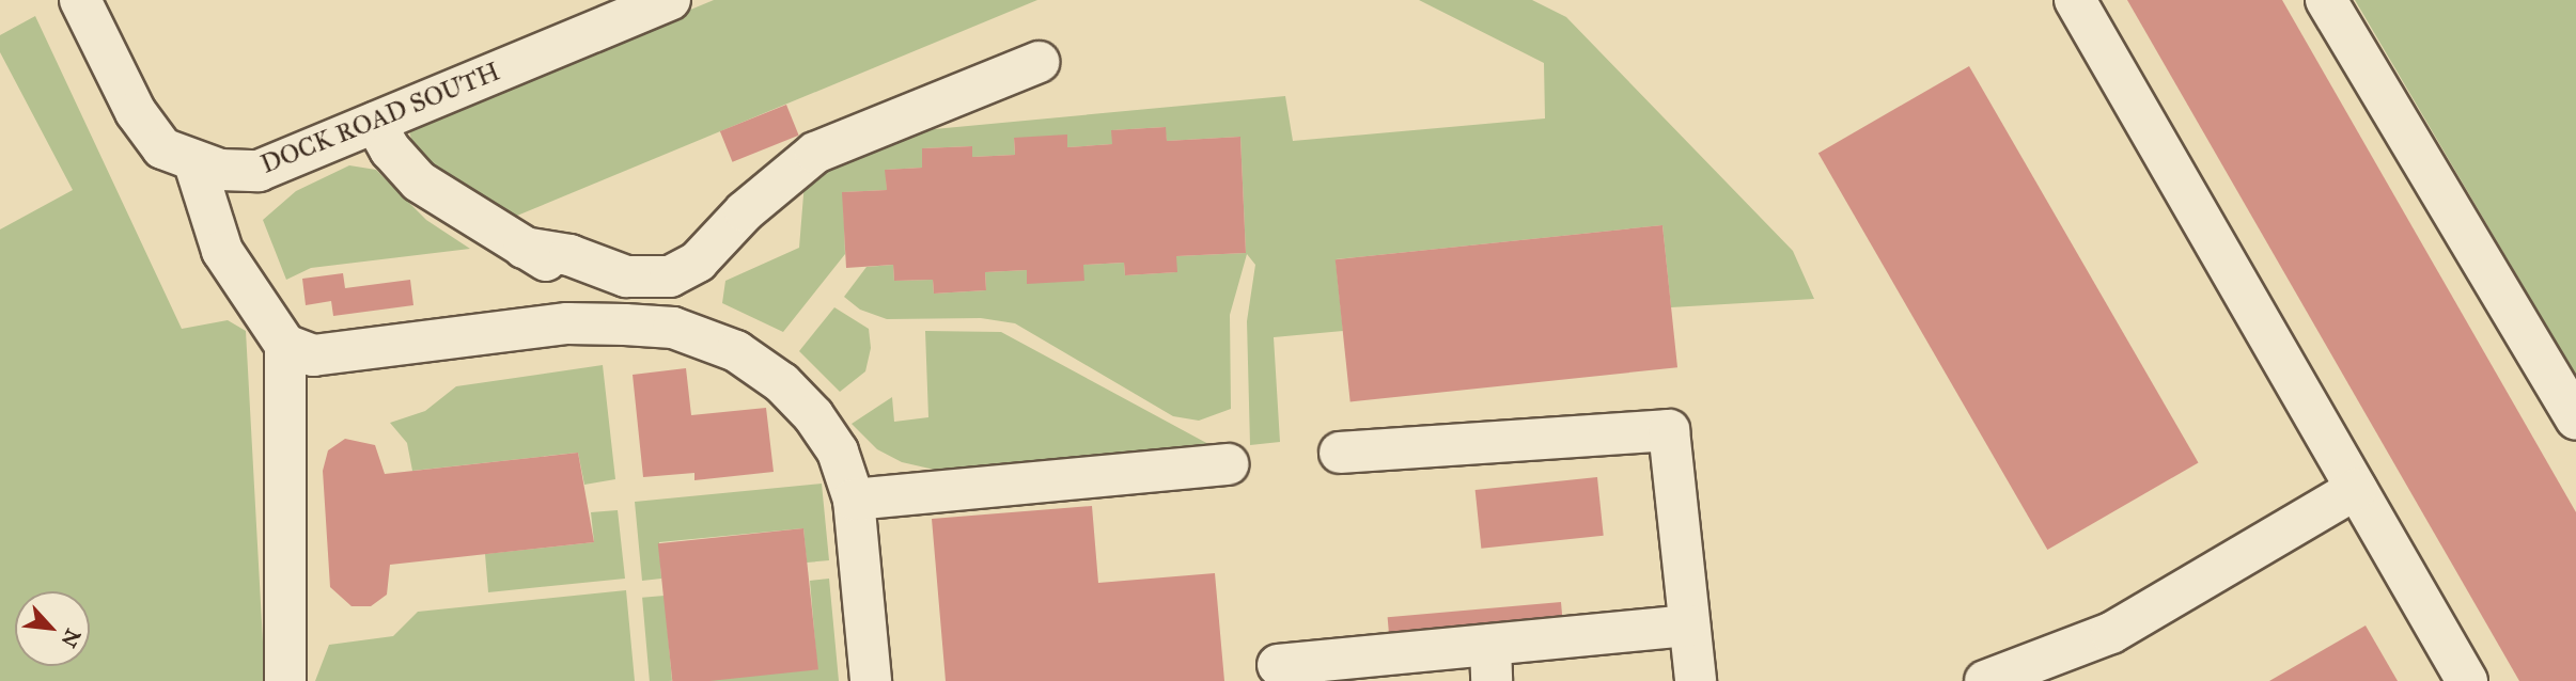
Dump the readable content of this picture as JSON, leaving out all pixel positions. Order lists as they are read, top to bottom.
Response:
{
  "streets": {
    "street": ["DOCK ROAD SOUTH"]
  },
  "north": "bottom right"
}
